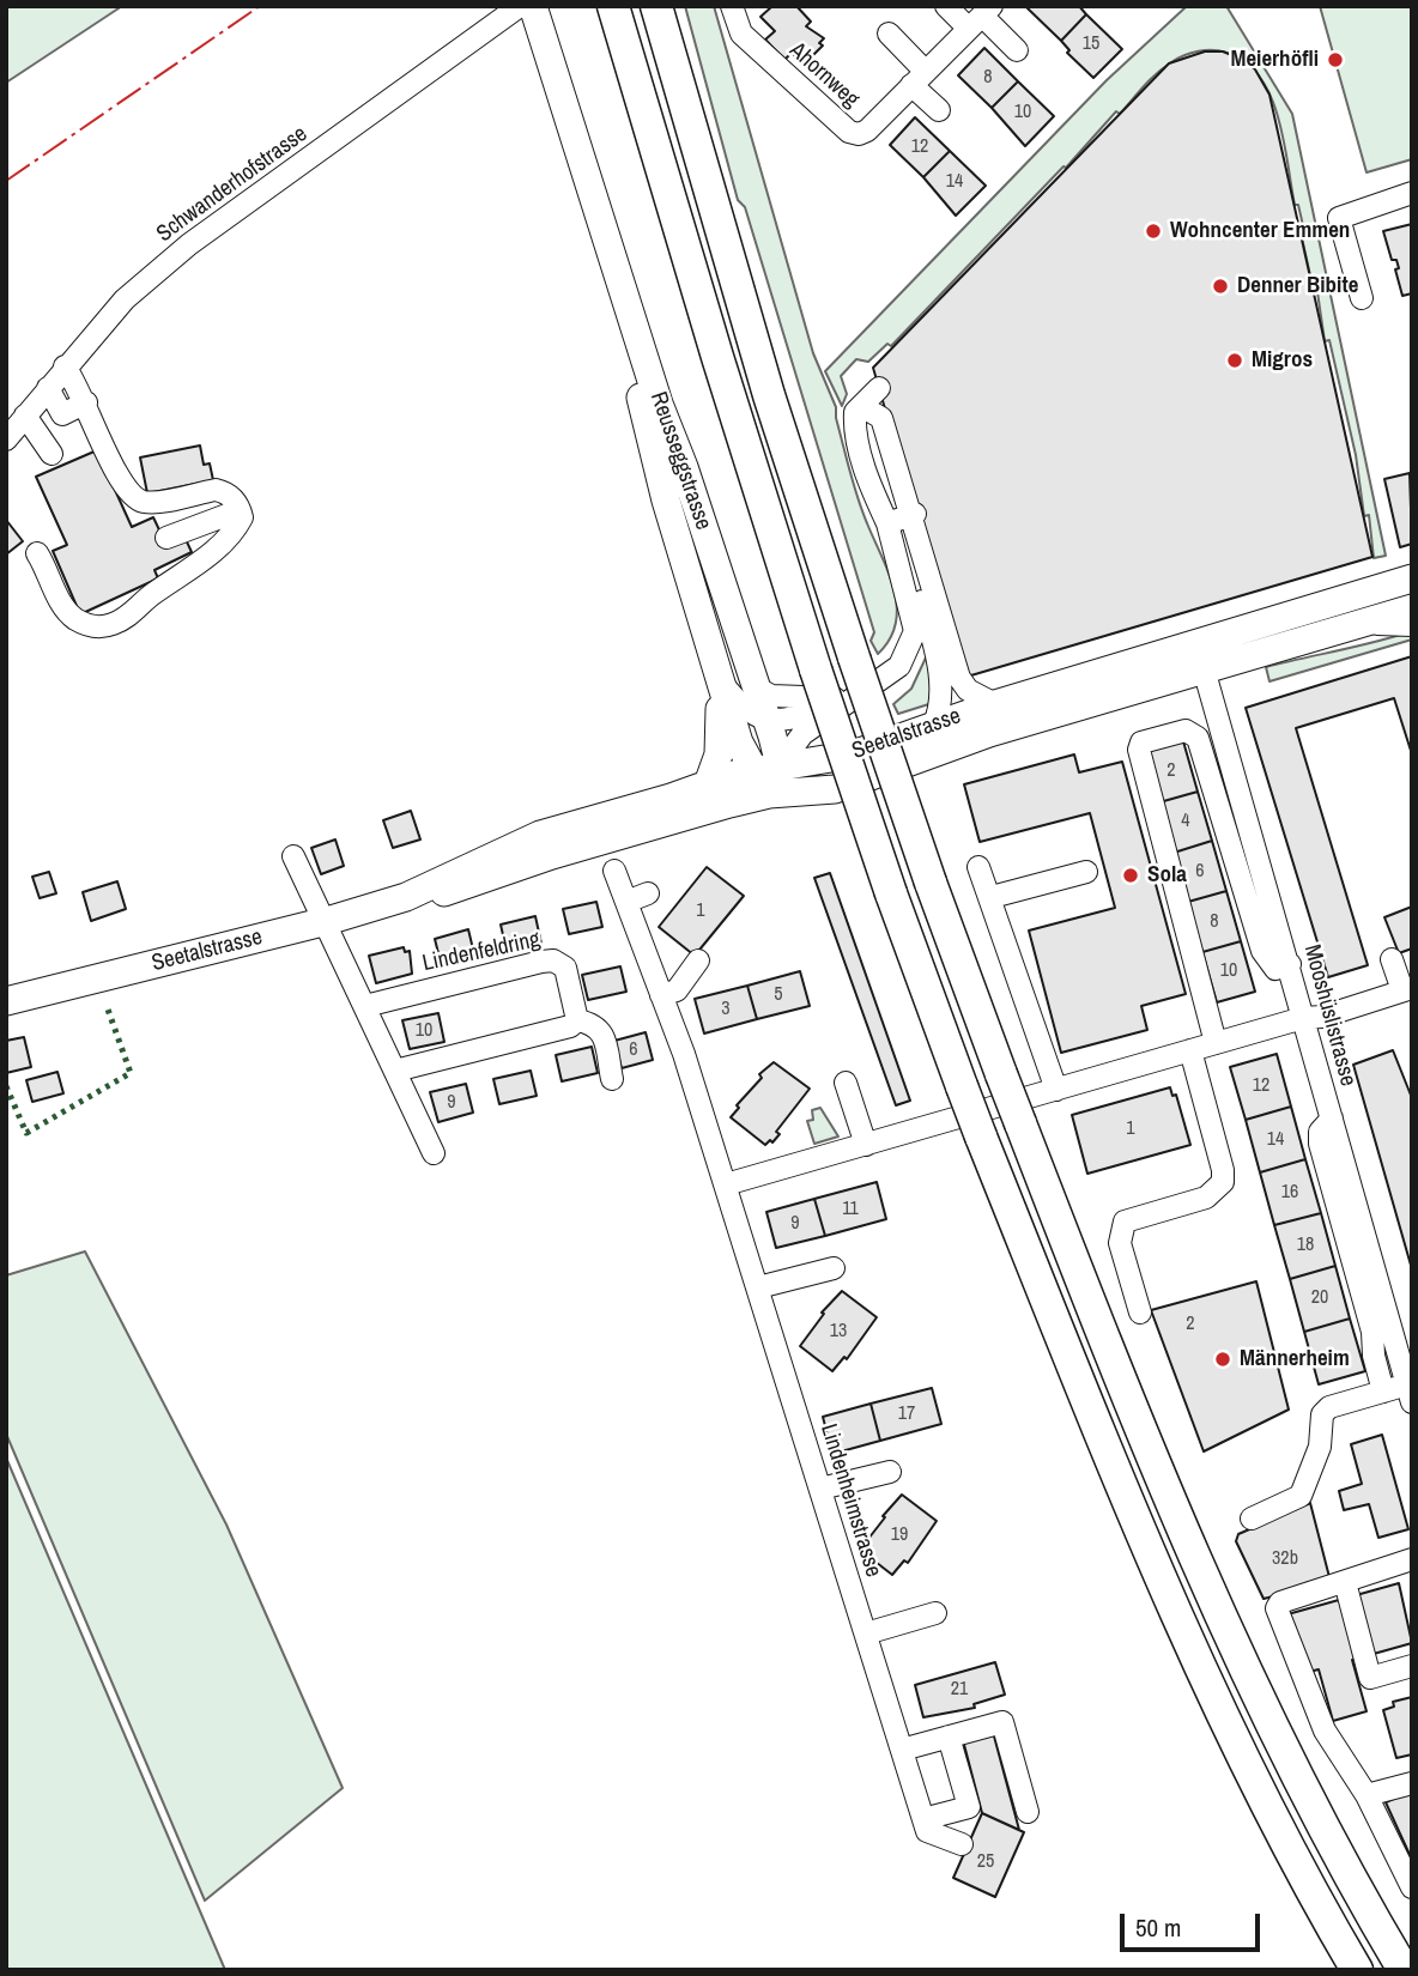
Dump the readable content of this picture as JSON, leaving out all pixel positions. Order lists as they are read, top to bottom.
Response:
{
  "streets": {
    "main road": ["Reusseggstrasse", "Seetalstrasse"],
    "street": [
      "Ahornweg",
      "Schwanderhofstrasse",
      "Lindenfeldring",
      "Mooshüslistrasse",
      "Lindenheimstrasse"
    ]
  },
  "crossings": [
    ["Schwanderhofstrasse", "Reusseggstrasse"],
    ["Reusseggstrasse", "Seetalstrasse"],
    ["Seetalstrasse", "Mooshüslistrasse"]
  ],
  "places": [
    "Meierhöfli",
    "Wohncenter Emmen",
    "Denner Bibite",
    "Migros",
    "Sola",
    "Männerheim"
  ],
  "house_numbers": [
    "15",
    "8",
    "10",
    "12",
    "14",
    "2",
    "4",
    "6",
    "1",
    "8",
    "10",
    "5",
    "3",
    "10",
    "6",
    "12",
    "9",
    "1",
    "14",
    "16",
    "11",
    "9",
    "18",
    "20",
    "2",
    "13",
    "17",
    "19",
    "32b",
    "21",
    "25"
  ],
  "scale_bar": "50 m"
}
